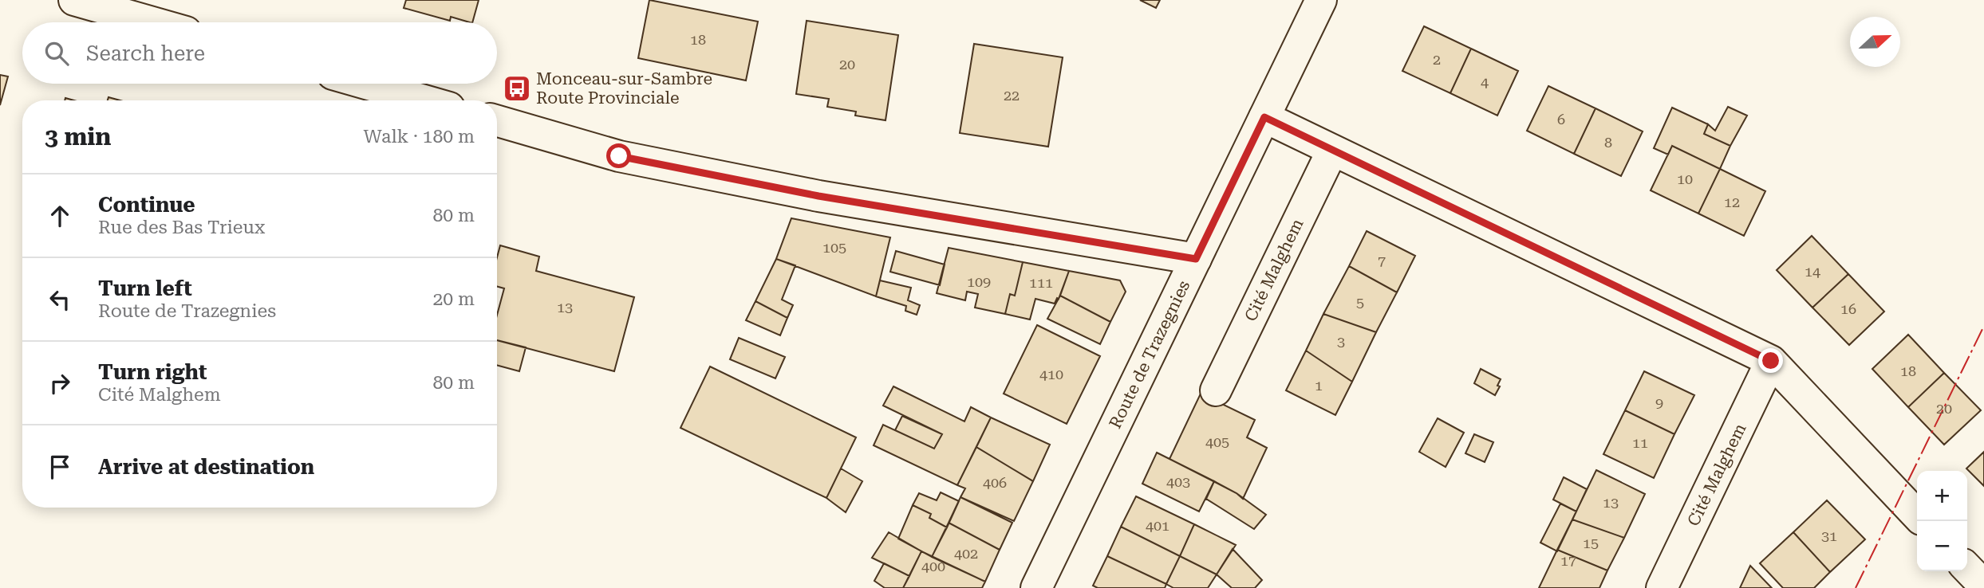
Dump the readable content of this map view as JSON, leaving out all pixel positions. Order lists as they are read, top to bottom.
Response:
{
  "streets": {
    "street": ["Cité Malghem", "Route de Trazegnies"]
  },
  "places": {
    "bus stop": ["Monceau-sur-Sambre Route Provinciale"]
  },
  "house_numbers": [
    "18",
    "2",
    "20",
    "4",
    "22",
    "6",
    "8",
    "10",
    "12",
    "105",
    "7",
    "14",
    "109",
    "111",
    "5",
    "13",
    "16",
    "3",
    "18",
    "410",
    "1",
    "9",
    "20",
    "405",
    "11",
    "403",
    "406",
    "13",
    "401",
    "31",
    "15",
    "402",
    "17",
    "400"
  ],
  "north": "right",
  "page": {
    "search": "Search here",
    "heading": ["3 min", "Walk · 180 m"],
    "list": [
      ["Continue", "Rue des Bas Trieux", "80 m"],
      ["Turn left", "Route de Trazegnies", "20 m"],
      ["Turn right", "Cité Malghem", "80 m"],
      "Arrive at destination"
    ],
    "map_buttons": ["+", "−"]
  }
}
